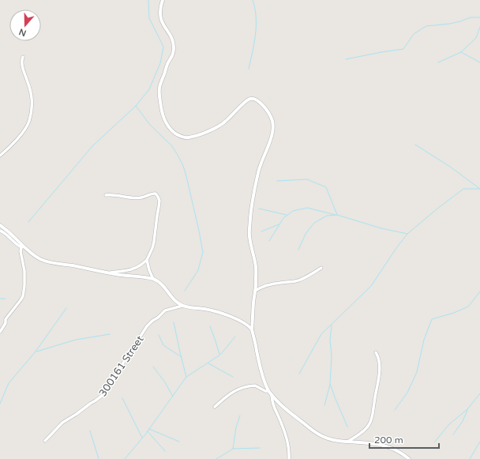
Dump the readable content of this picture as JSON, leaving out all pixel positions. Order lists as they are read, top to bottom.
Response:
{
  "streets": {
    "street": ["300161 Street"]
  },
  "scale_bar": "200 m",
  "north": "bottom"
}
